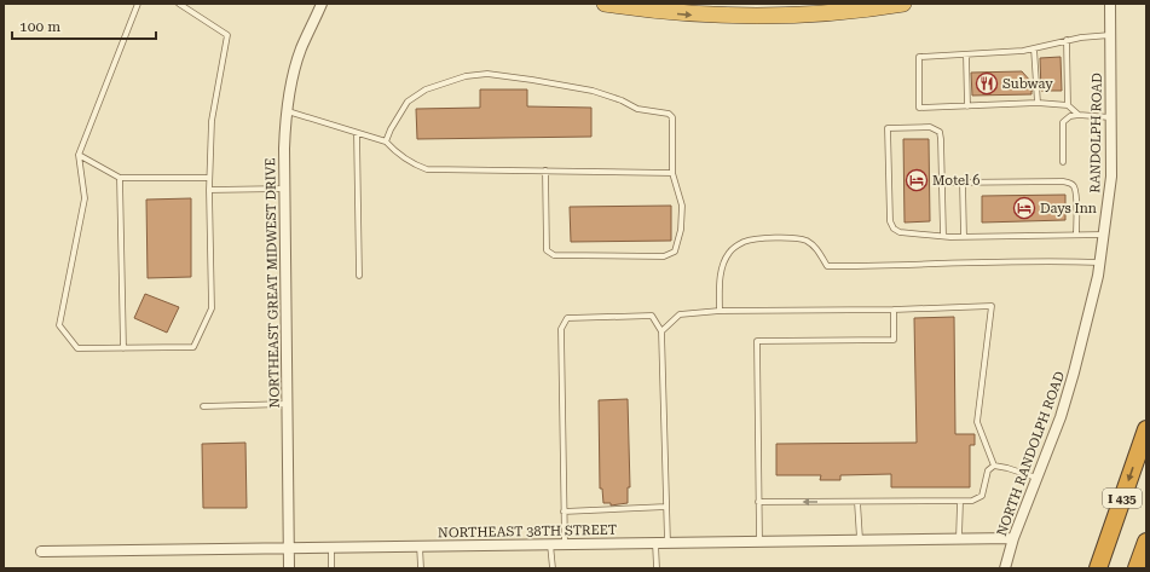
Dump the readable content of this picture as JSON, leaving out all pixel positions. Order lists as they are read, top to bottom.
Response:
{
  "streets": {
    "highway": ["I 435"],
    "street": [
      "RANDOLPH ROAD",
      "NORTHEAST GREAT MIDWEST DRIVE",
      "NORTH RANDOLPH ROAD",
      "NORTHEAST 38TH STREET"
    ]
  },
  "crossings": [
    ["RANDOLPH ROAD", "NORTH RANDOLPH ROAD"],
    ["NORTHEAST GREAT MIDWEST DRIVE", "NORTHEAST 38TH STREET"],
    ["NORTH RANDOLPH ROAD", "NORTHEAST 38TH STREET"]
  ],
  "places": {
    "restaurant": ["Subway"],
    "hotel": ["Motel 6", "Days Inn"]
  },
  "scale_bar": "100 m"
}
